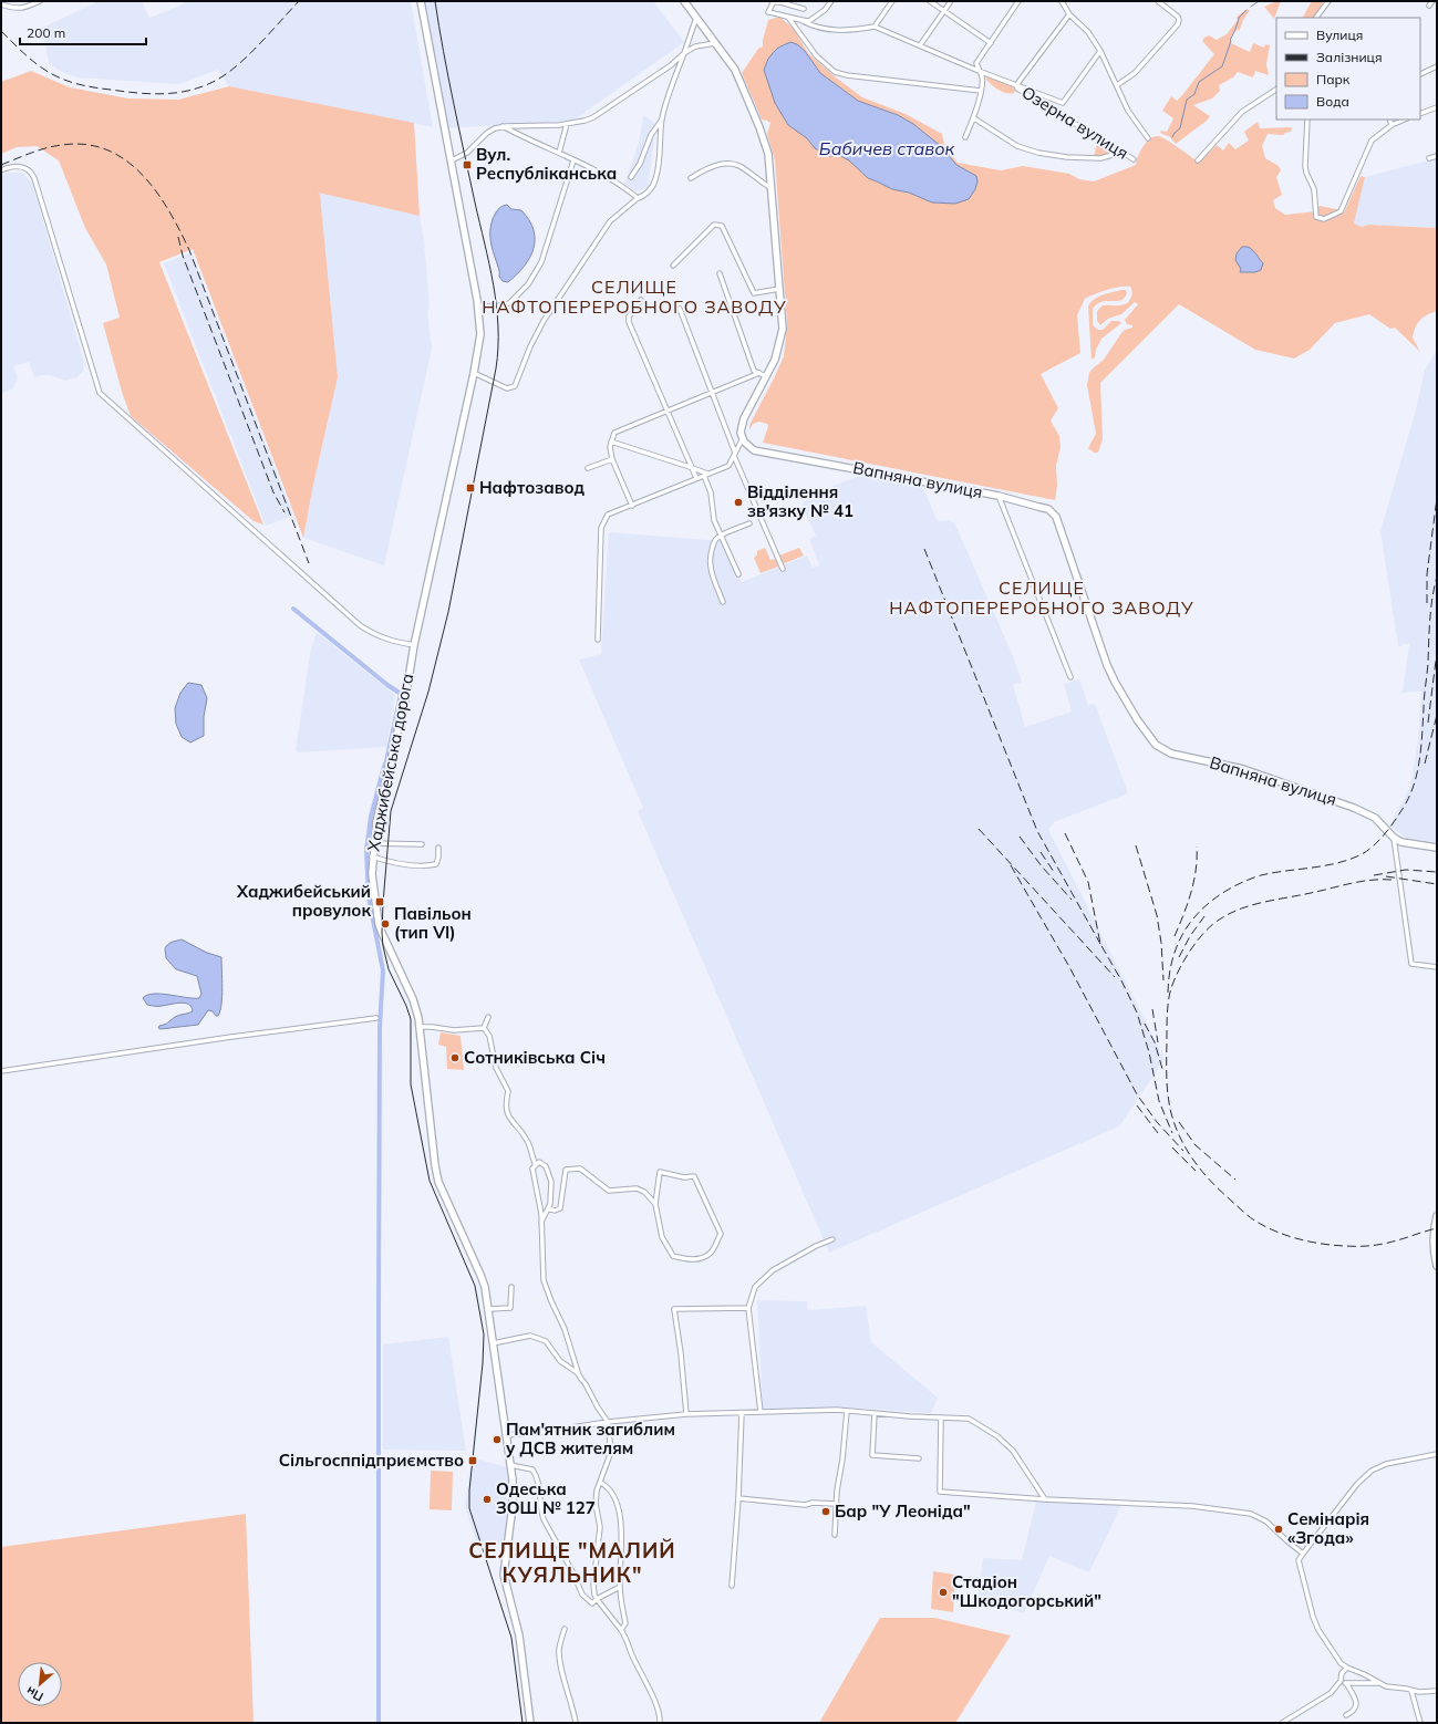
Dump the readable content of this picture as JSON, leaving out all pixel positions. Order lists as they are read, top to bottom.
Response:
{
  "streets": {
    "street": ["Озерна вулиця", "Вапняна вулиця", "Хаджибейська дорога"]
  },
  "districts": ["СЕЛИЩЕ НАФТОПЕРЕРОБНОГО ЗАВОДУ", "СЕЛИЩЕ НАФТОПЕРЕРОБНОГО ЗАВОДУ", "СЕЛИЩЕ \"МАЛИЙ КУЯЛЬНИК\""],
  "water": ["Бабичев ставок"],
  "places": {
    "transit": [
      "Вул. Республіканська",
      "Нафтозавод",
      "Хаджибейський провулок",
      "Сільгосппідприємство"
    ],
    "other": [
      "Відділення зв'язку № 41",
      "Павільон (тип VI)",
      "Сотниківська Січ",
      "Пам'ятник загиблим у ДСВ жителям",
      "Одеська ЗОШ № 127",
      "Бар \"У Леоніда\"",
      "Семінарія «Згода»",
      "Стадіон \"Шкодогорський\""
    ]
  },
  "legend": [
    "Вулиця",
    "Залізниця",
    "Парк",
    "Вода"
  ],
  "scale_bar": "200 m",
  "north": "bottom left"
}
